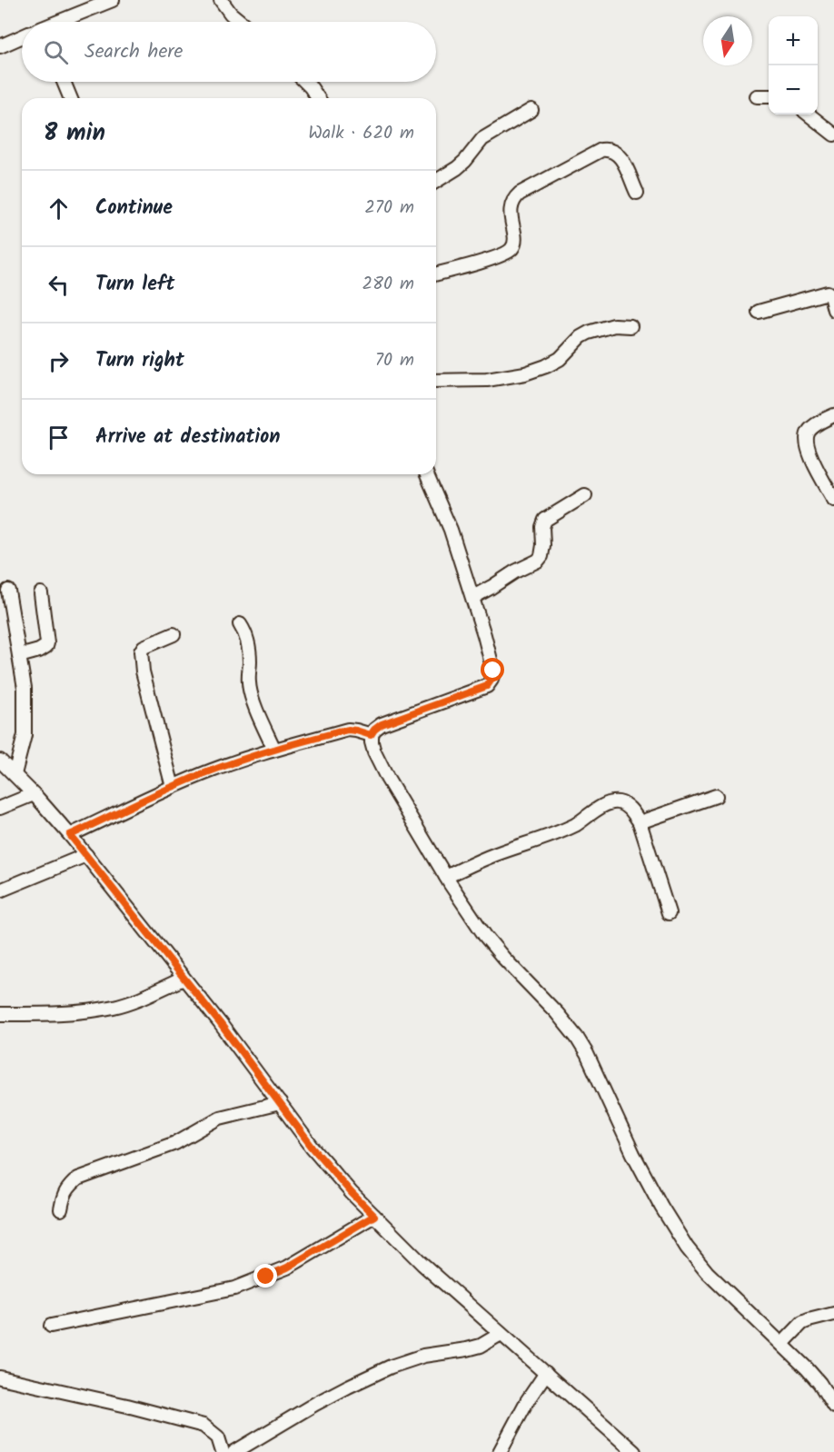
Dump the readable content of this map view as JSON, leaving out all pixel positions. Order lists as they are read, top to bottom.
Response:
{
  "north": "bottom",
  "page": {
    "map_buttons": ["+", "−"],
    "search": "Search here",
    "heading": ["8 min", "Walk · 620 m"],
    "list": [
      ["Continue", "270 m"],
      ["Turn left", "280 m"],
      ["Turn right", "70 m"],
      "Arrive at destination"
    ]
  }
}
